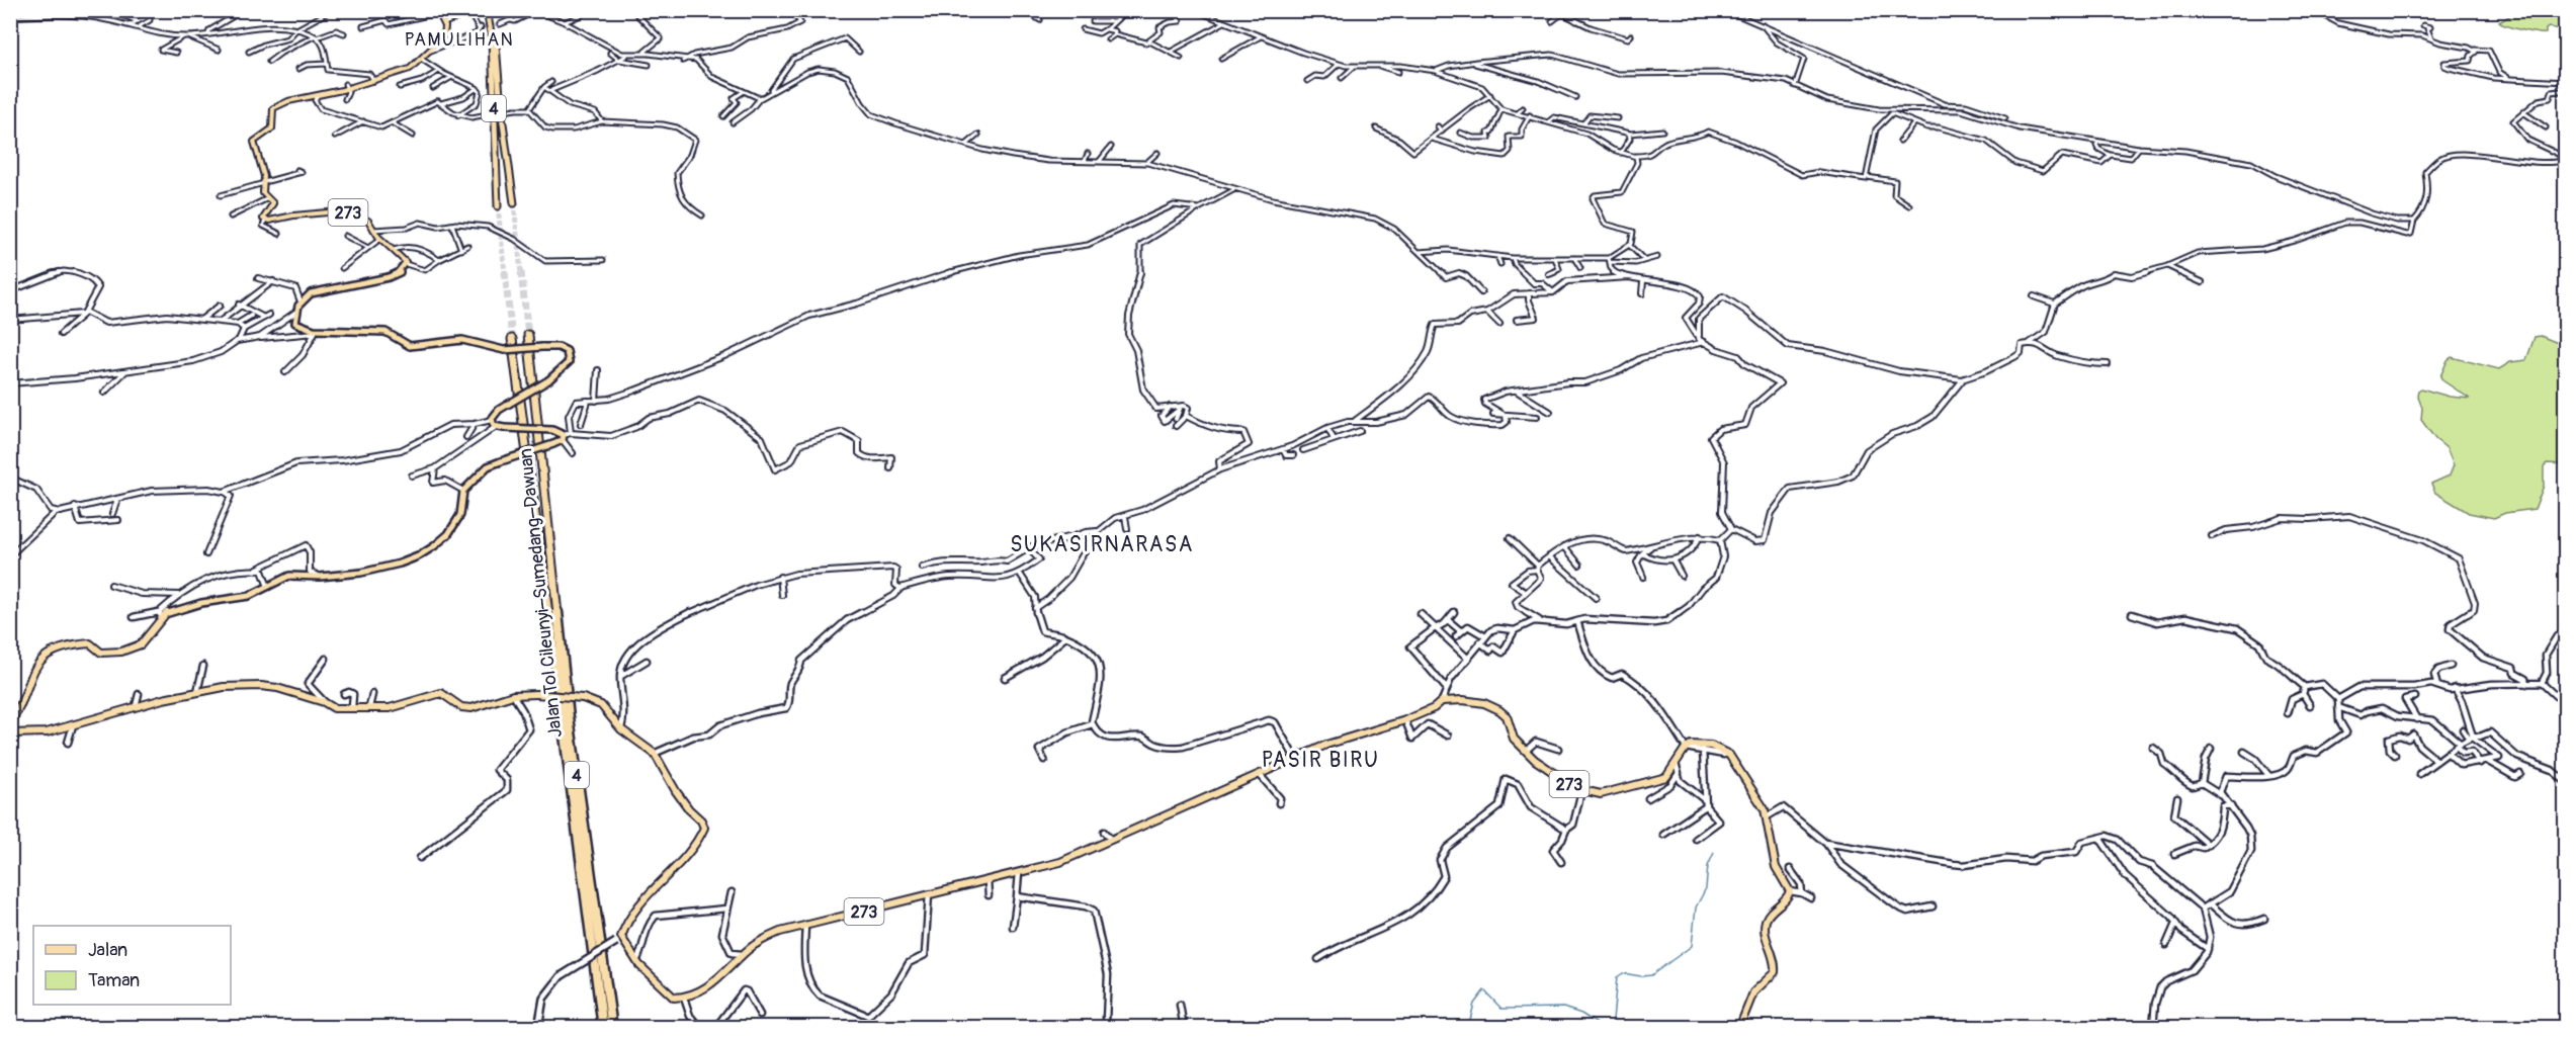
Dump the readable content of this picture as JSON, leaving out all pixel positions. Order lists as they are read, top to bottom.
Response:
{
  "streets": {
    "highway": ["4", "Jalan Tol Cileunyi–Sumedang–Dawuan"],
    "main road": ["273"]
  },
  "districts": ["PAMULIHAN", "SUKASIRNARASA", "PASIR BIRU"],
  "legend": ["Jalan", "Taman"]
}
